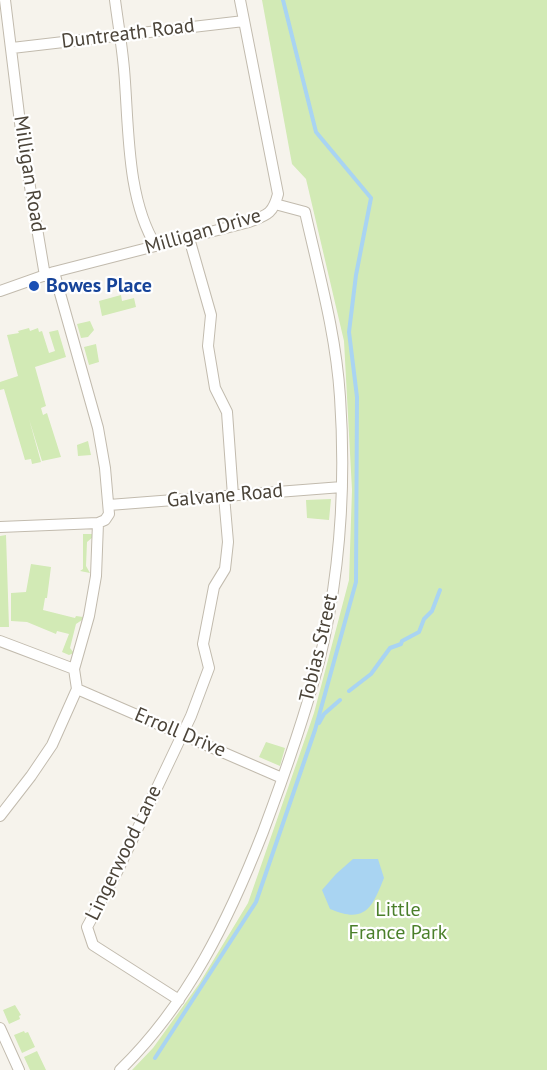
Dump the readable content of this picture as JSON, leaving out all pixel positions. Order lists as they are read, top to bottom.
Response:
{
  "streets": {
    "street": [
      "Duntreath Road",
      "Milligan Road",
      "Milligan Drive",
      "Galvane Road",
      "Tobias Street",
      "Erroll Drive",
      "Lingerwood Lane"
    ]
  },
  "crossings": [
    ["Duntreath Road", "Milligan Road"],
    ["Duntreath Road", "Milligan Drive"],
    ["Milligan Road", "Milligan Drive"],
    ["Milligan Drive", "Tobias Street"],
    ["Milligan Drive", "Lingerwood Lane"],
    ["Galvane Road", "Tobias Street"],
    ["Galvane Road", "Lingerwood Lane"],
    ["Tobias Street", "Erroll Drive"],
    ["Tobias Street", "Lingerwood Lane"],
    ["Erroll Drive", "Lingerwood Lane"]
  ],
  "parks": ["Little France Park"],
  "places": ["Bowes Place"]
}
